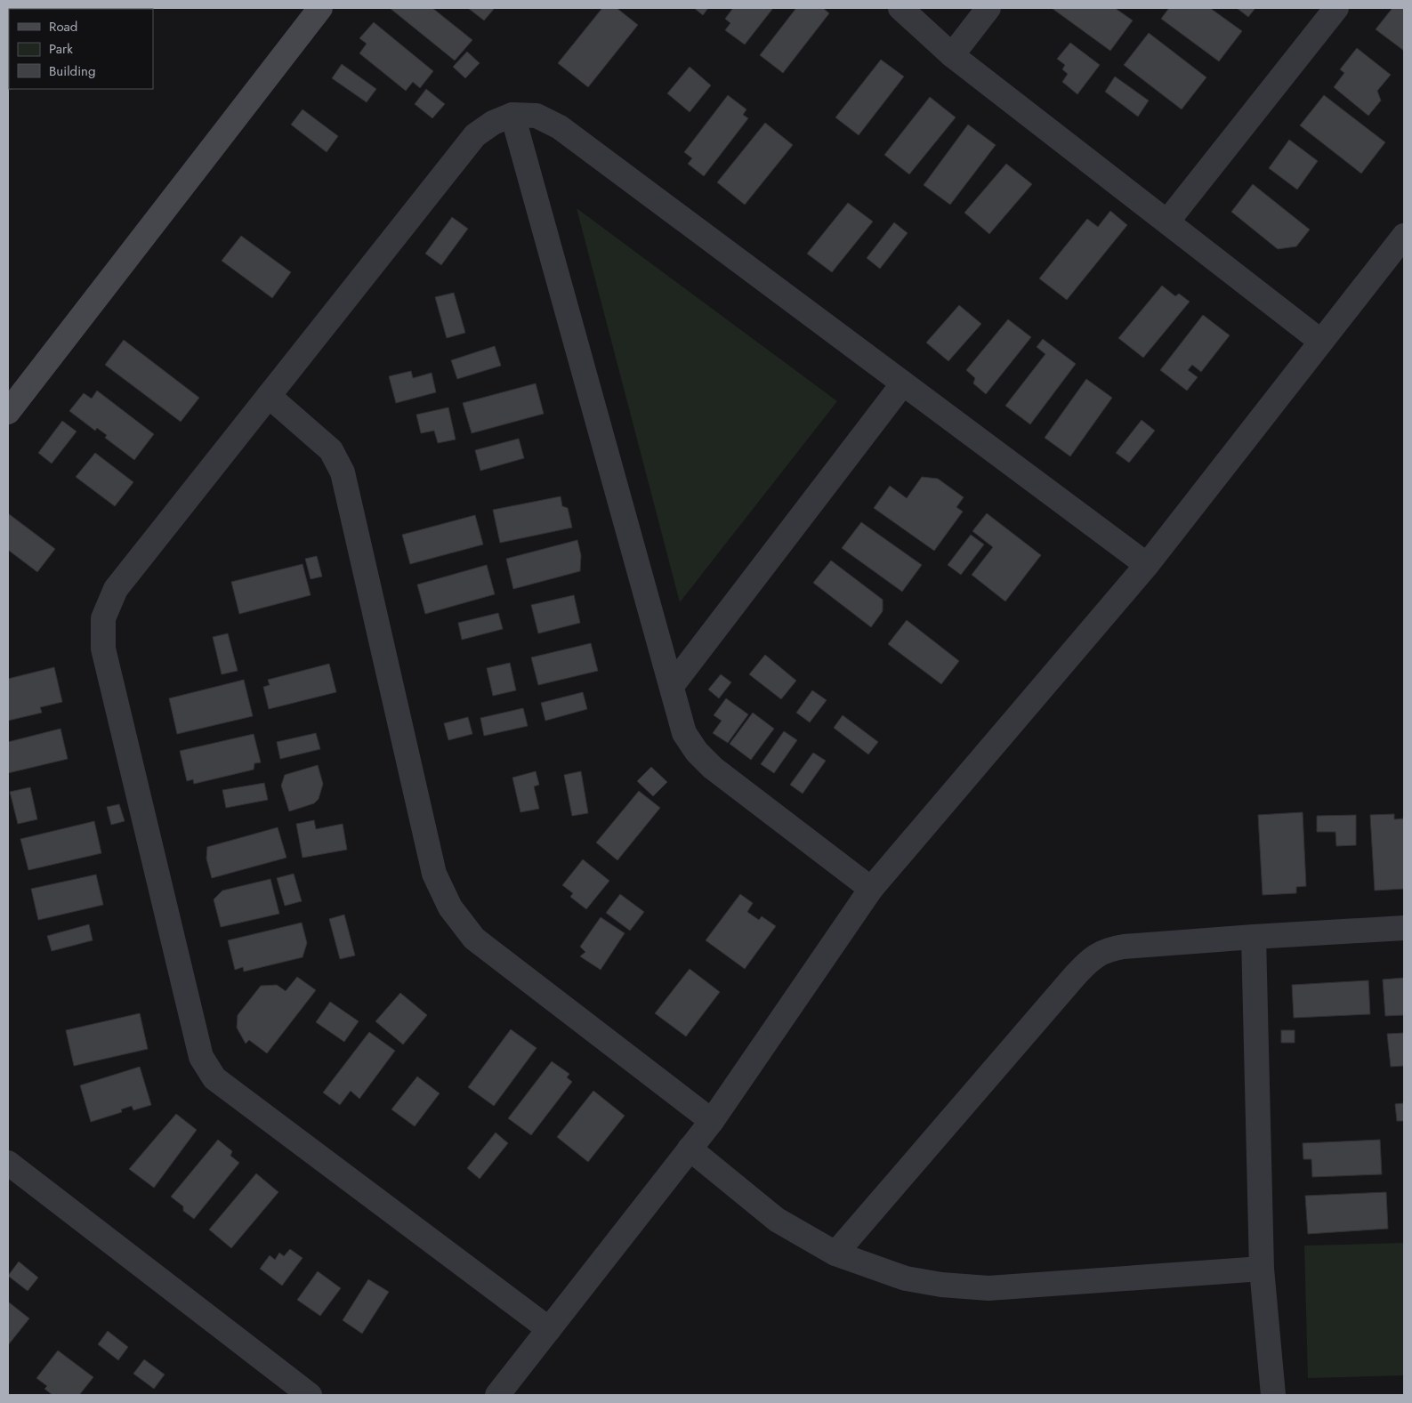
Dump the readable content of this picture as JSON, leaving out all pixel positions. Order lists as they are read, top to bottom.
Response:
{
  "legend": ["Road", "Park", "Building"]
}
